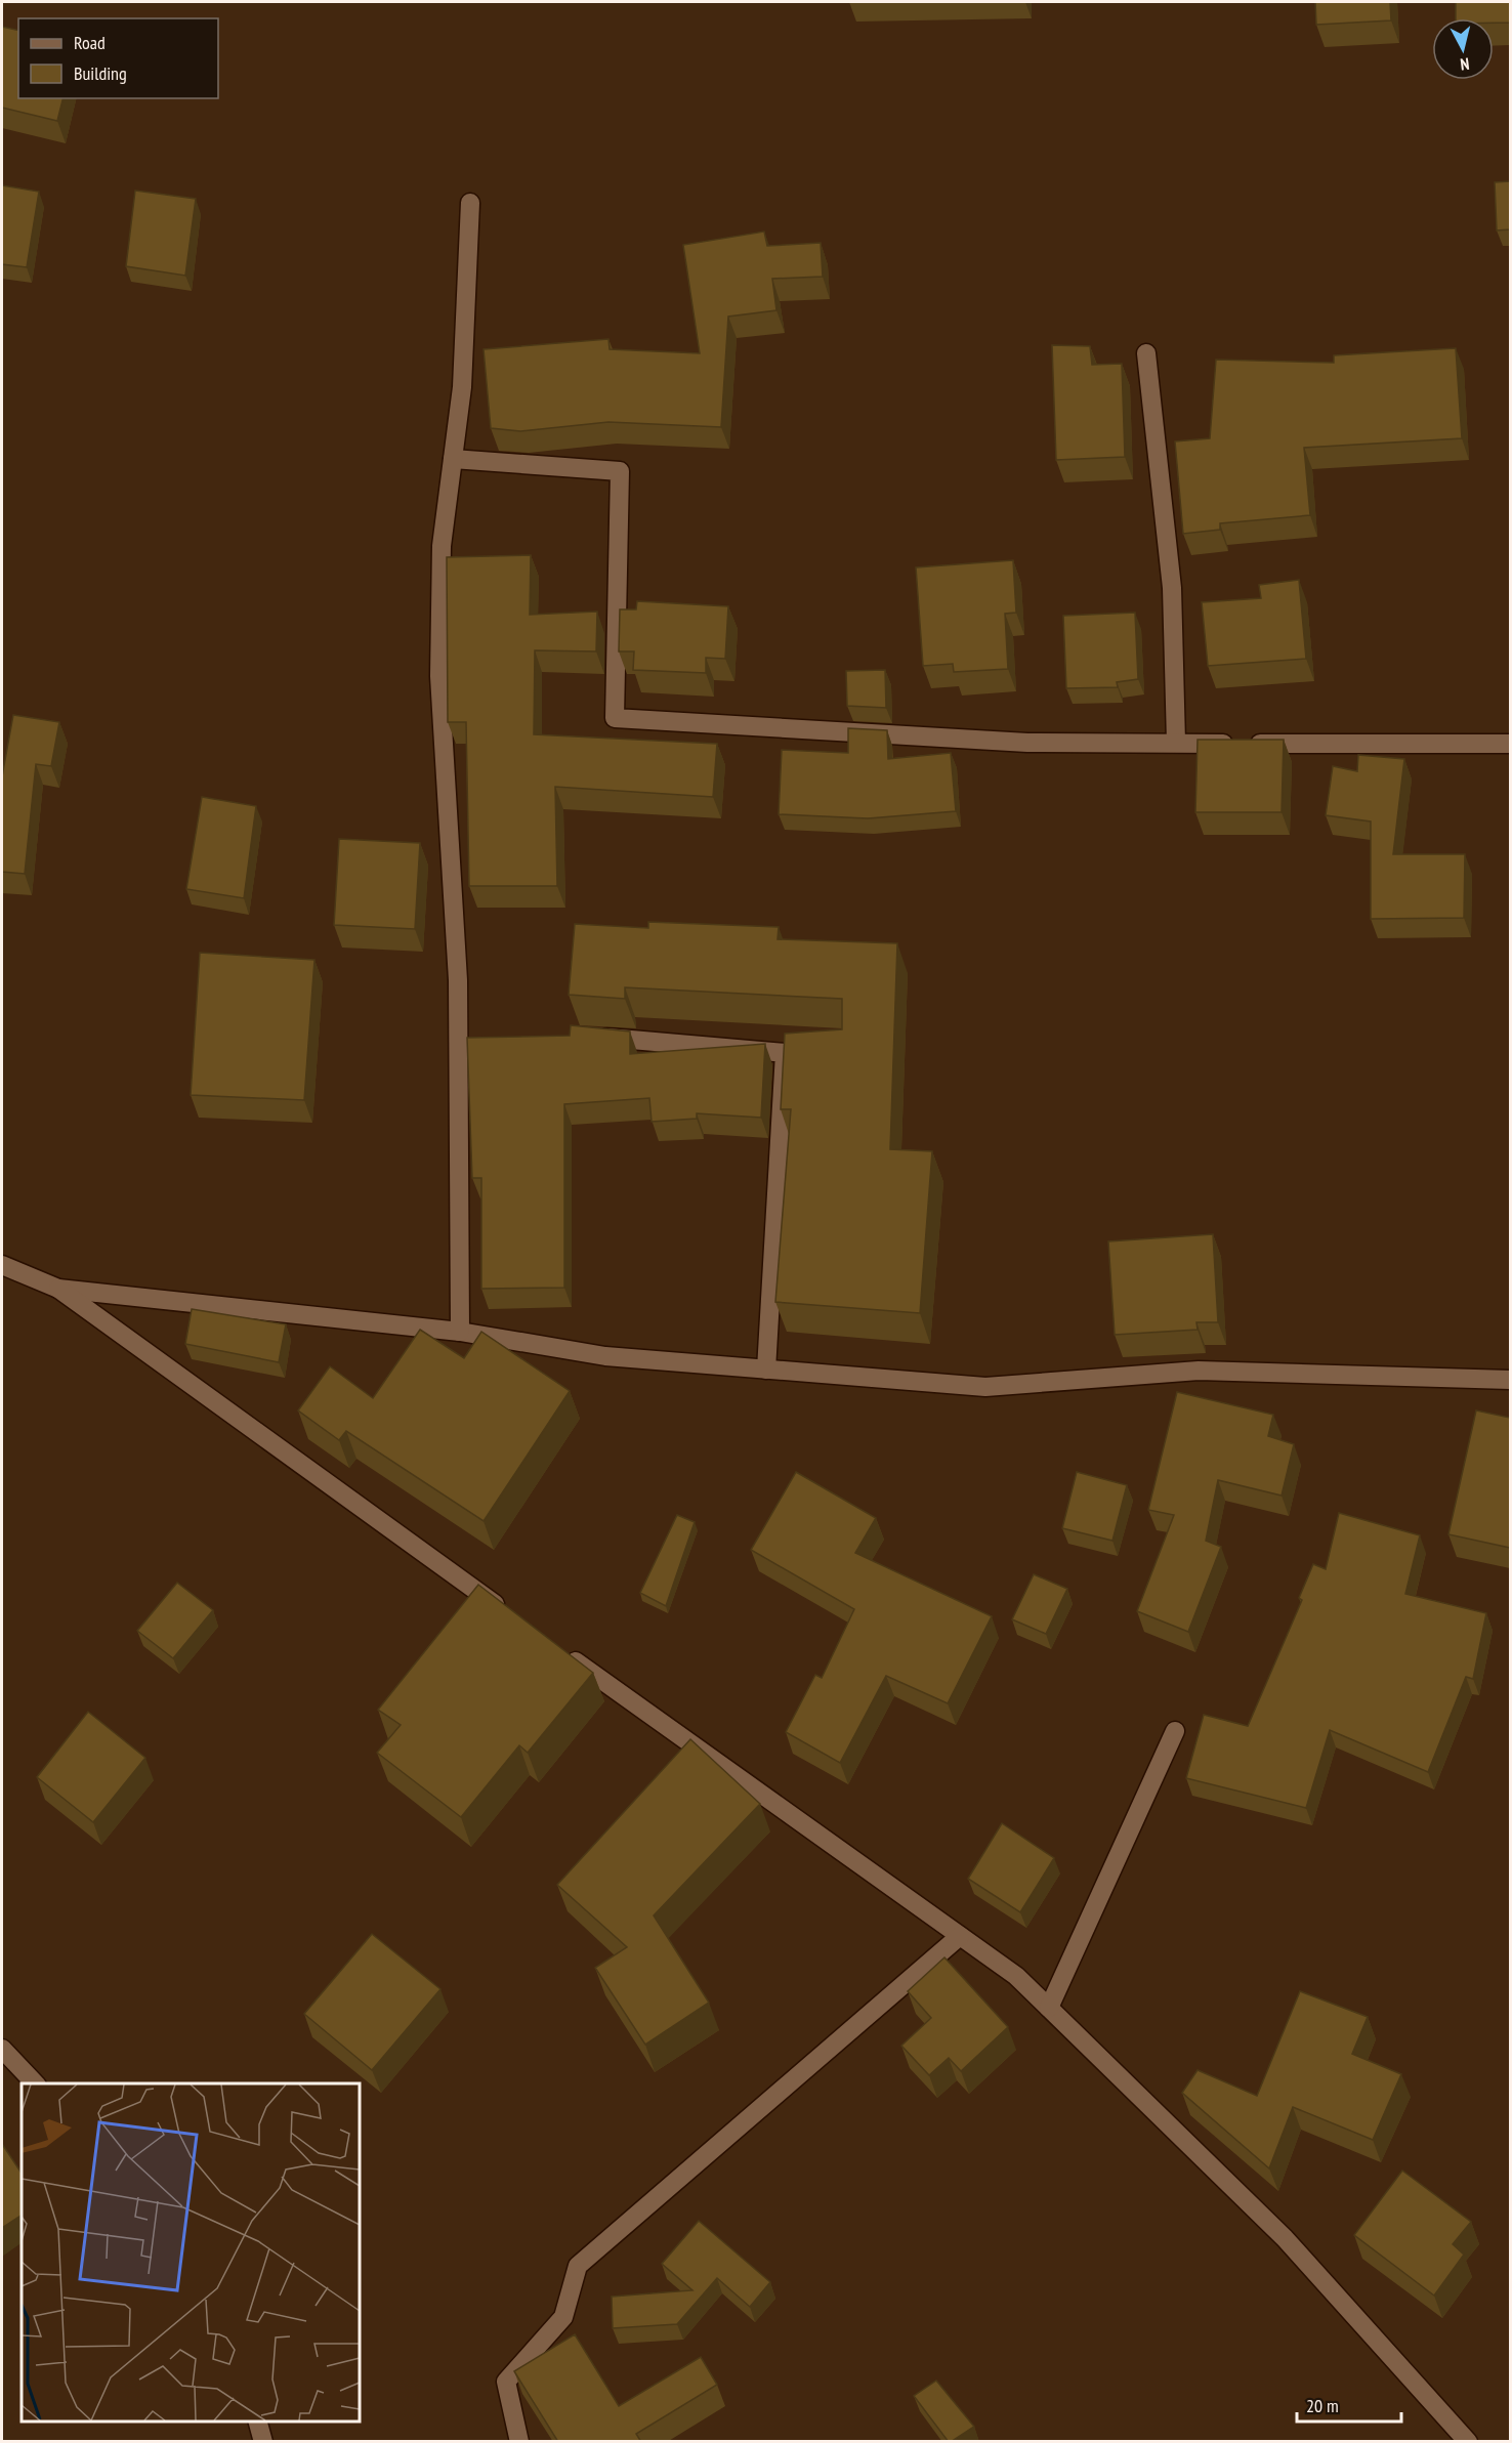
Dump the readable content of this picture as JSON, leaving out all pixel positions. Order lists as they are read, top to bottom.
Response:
{
  "legend": ["Road", "Building"],
  "scale_bar": "20 m",
  "north": "bottom"
}
